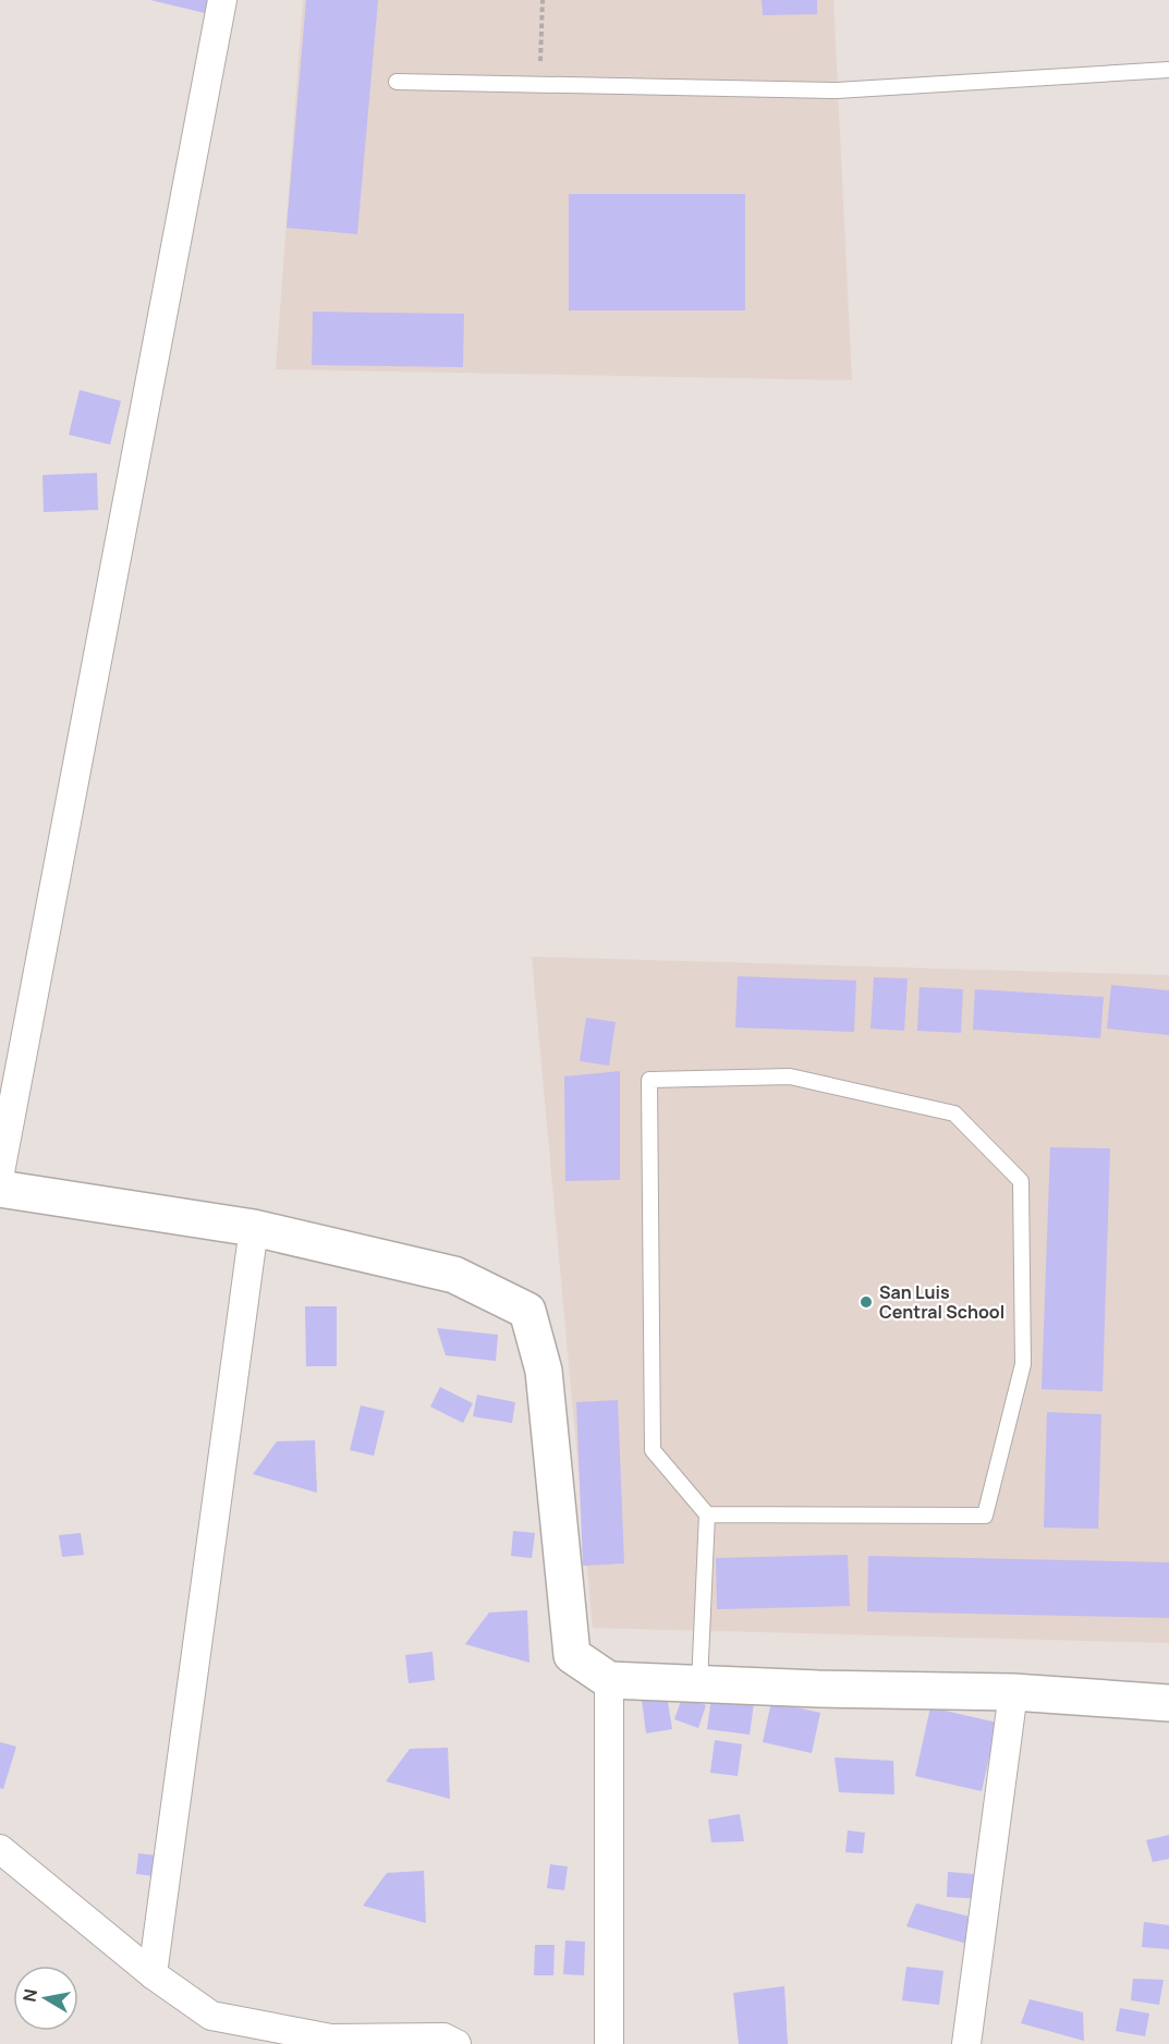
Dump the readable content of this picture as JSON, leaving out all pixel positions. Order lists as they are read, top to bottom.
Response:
{
  "places": ["San Luis Central School"],
  "north": "left"
}
